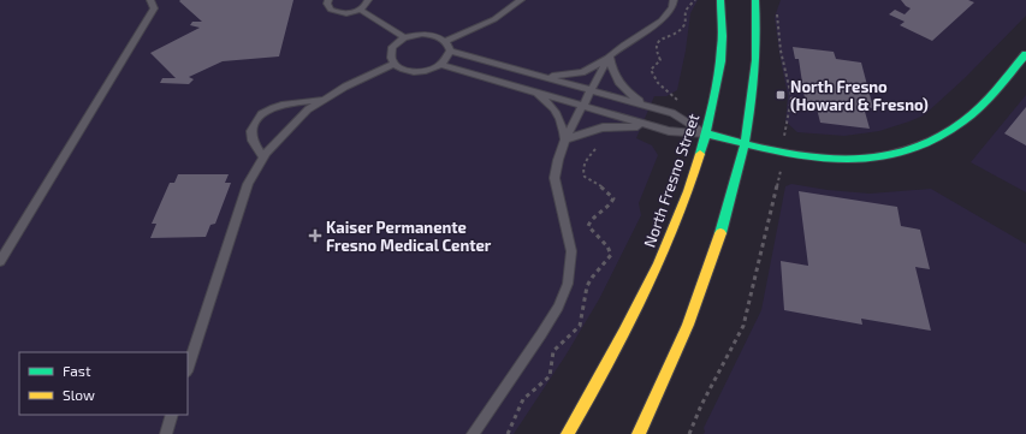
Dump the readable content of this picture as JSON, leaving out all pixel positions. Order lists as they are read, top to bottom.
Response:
{
  "streets": {
    "main road": ["North Fresno Street"]
  },
  "places": {
    "transit": ["North Fresno (Howard & Fresno)"],
    "health": ["Kaiser Permanente Fresno Medical Center"]
  },
  "legend": ["Fast", "Slow"]
}
